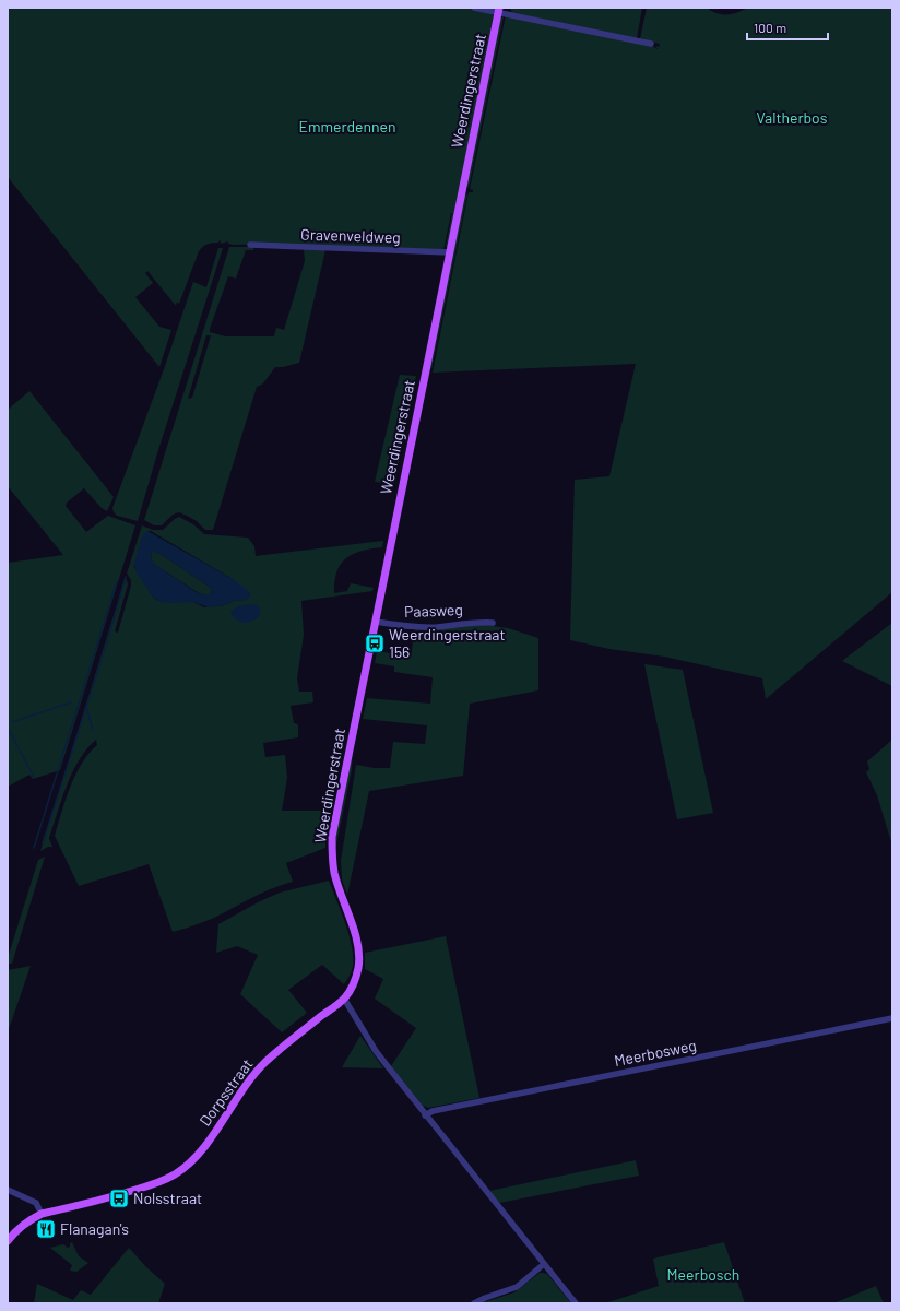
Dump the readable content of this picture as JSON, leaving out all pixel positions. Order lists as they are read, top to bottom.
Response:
{
  "streets": {
    "main road": ["Weerdingerstraat", "Dorpsstraat"],
    "street": ["Gravenveldweg", "Paasweg", "Meerbosweg"]
  },
  "crossings": [
    ["Weerdingerstraat", "Gravenveldweg"],
    ["Weerdingerstraat", "Paasweg"],
    ["Weerdingerstraat", "Dorpsstraat"]
  ],
  "parks": ["Valtherbos", "Emmerdennen", "Meerbosch"],
  "places": {
    "bus stop": ["Weerdingerstraat 156", "Nolsstraat"],
    "restaurant": ["Flanagan's"]
  },
  "scale_bar": "100 m"
}
